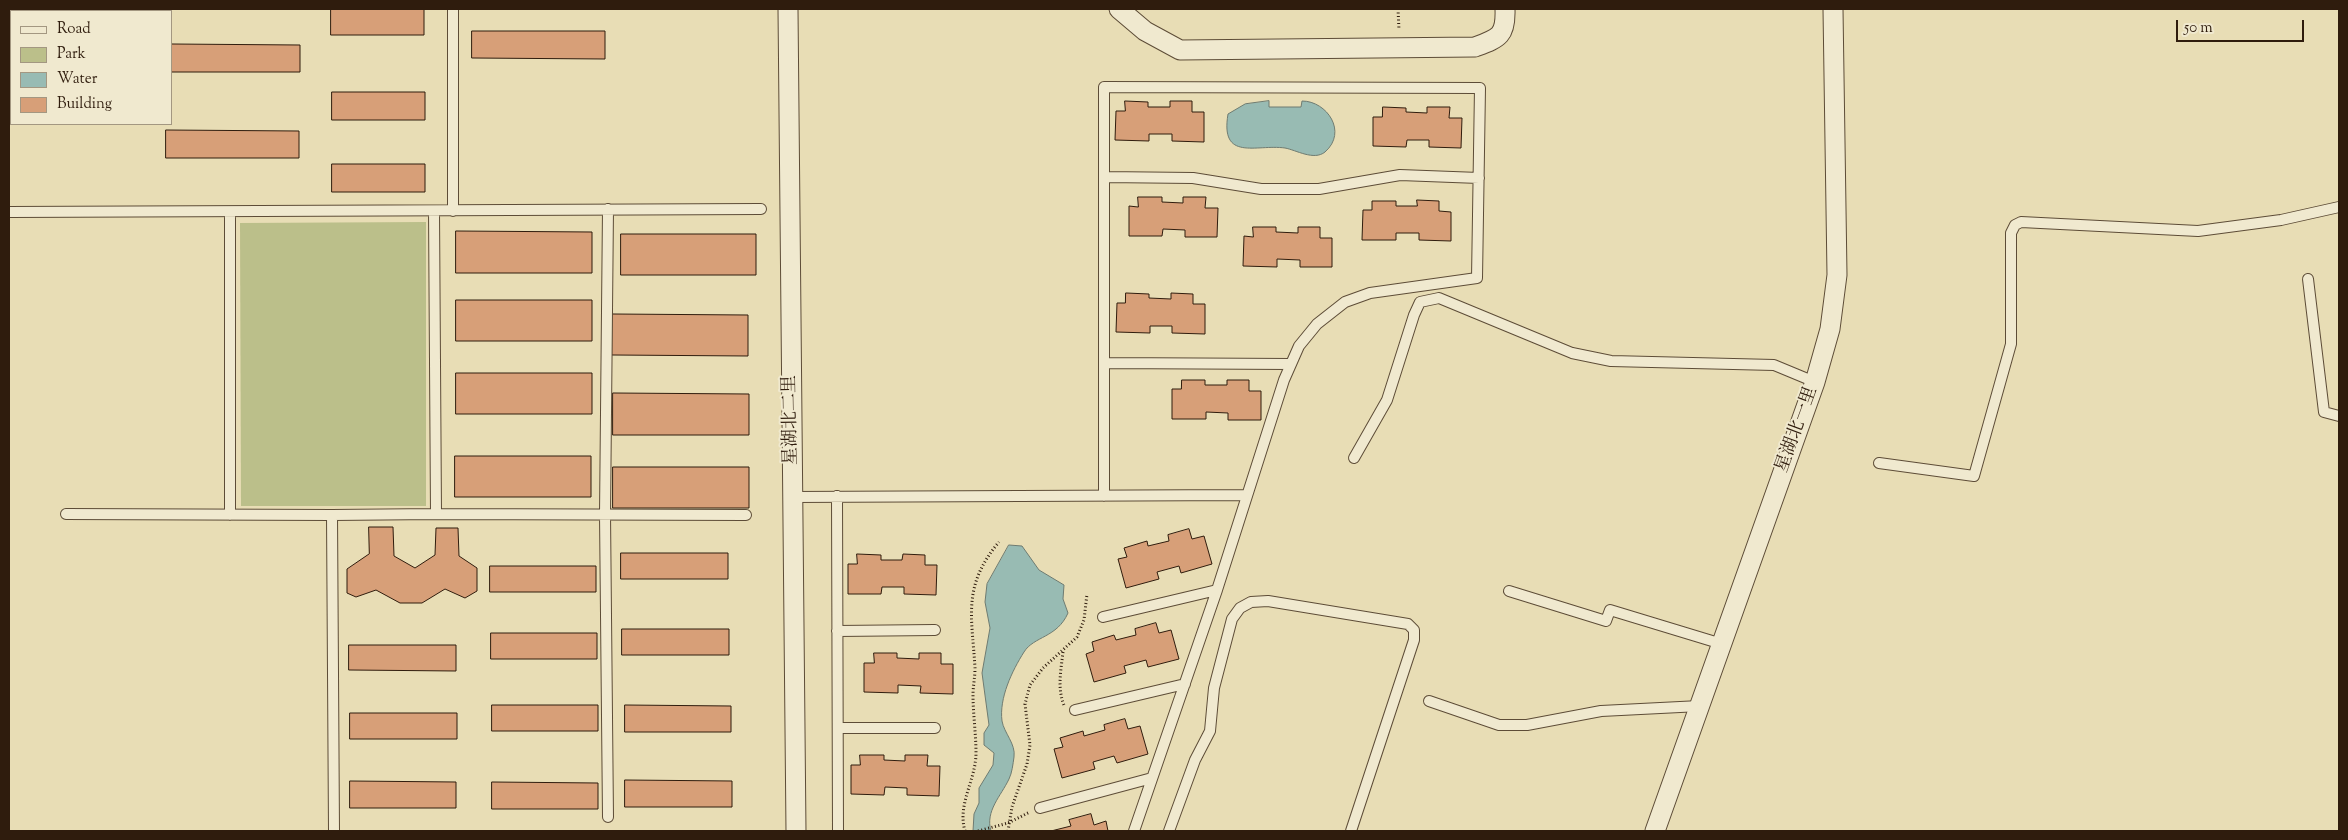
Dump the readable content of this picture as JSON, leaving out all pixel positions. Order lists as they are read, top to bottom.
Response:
{
  "streets": {
    "street": ["星湖北二里", "星湖北一里"]
  },
  "legend": [
    "Road",
    "Park",
    "Water",
    "Building"
  ],
  "scale_bar": "50 m"
}
